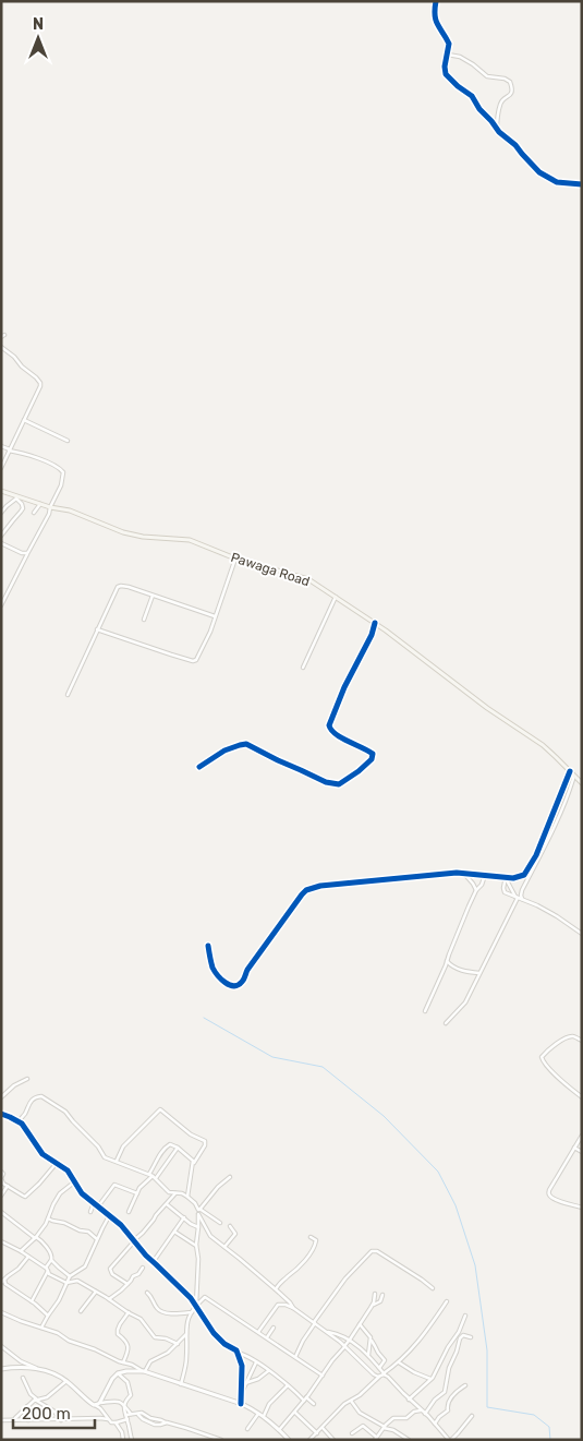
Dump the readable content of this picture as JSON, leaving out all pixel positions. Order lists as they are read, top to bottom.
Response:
{
  "streets": {
    "main road": ["Pawaga Road"]
  },
  "scale_bar": "200 m",
  "north": "top"
}
